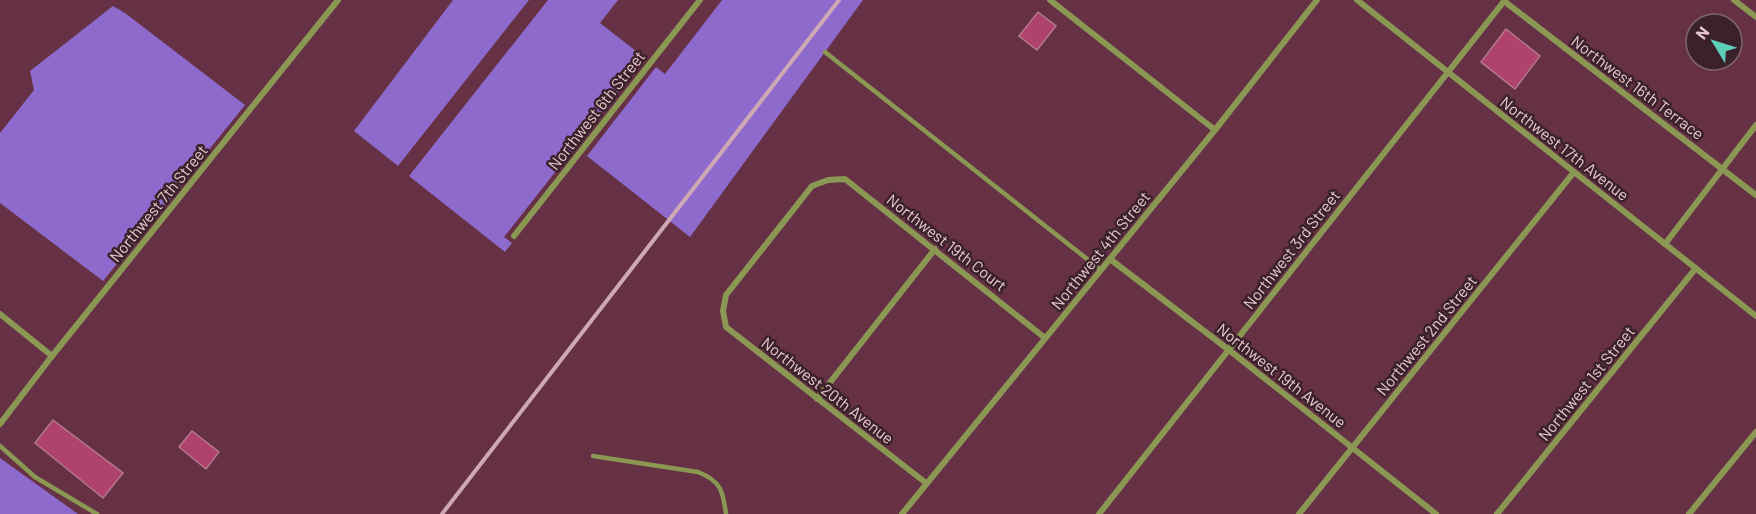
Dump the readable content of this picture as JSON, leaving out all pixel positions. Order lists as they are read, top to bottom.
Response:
{
  "streets": {
    "street": [
      "Northwest 16th Terrace",
      "Northwest 6th Street",
      "Northwest 17th Avenue",
      "Northwest 7th Street",
      "Northwest 19th Court",
      "Northwest 3rd Street",
      "Northwest 4th Street",
      "Northwest 2nd Street",
      "Northwest 19th Avenue",
      "Northwest 1st Street",
      "Northwest 20th Avenue"
    ]
  },
  "crossings": [
    ["Northwest 16th Terrace", "Northwest 3rd Street"],
    ["Northwest 17th Avenue", "Northwest 3rd Street"],
    ["Northwest 17th Avenue", "Northwest 2nd Street"],
    ["Northwest 17th Avenue", "Northwest 1st Street"],
    ["Northwest 19th Court", "Northwest 4th Street"],
    ["Northwest 19th Court", "Northwest 20th Avenue"],
    ["Northwest 3rd Street", "Northwest 19th Avenue"],
    ["Northwest 4th Street", "Northwest 19th Avenue"],
    ["Northwest 4th Street", "Northwest 20th Avenue"],
    ["Northwest 2nd Street", "Northwest 19th Avenue"]
  ],
  "north": "top left"
}
